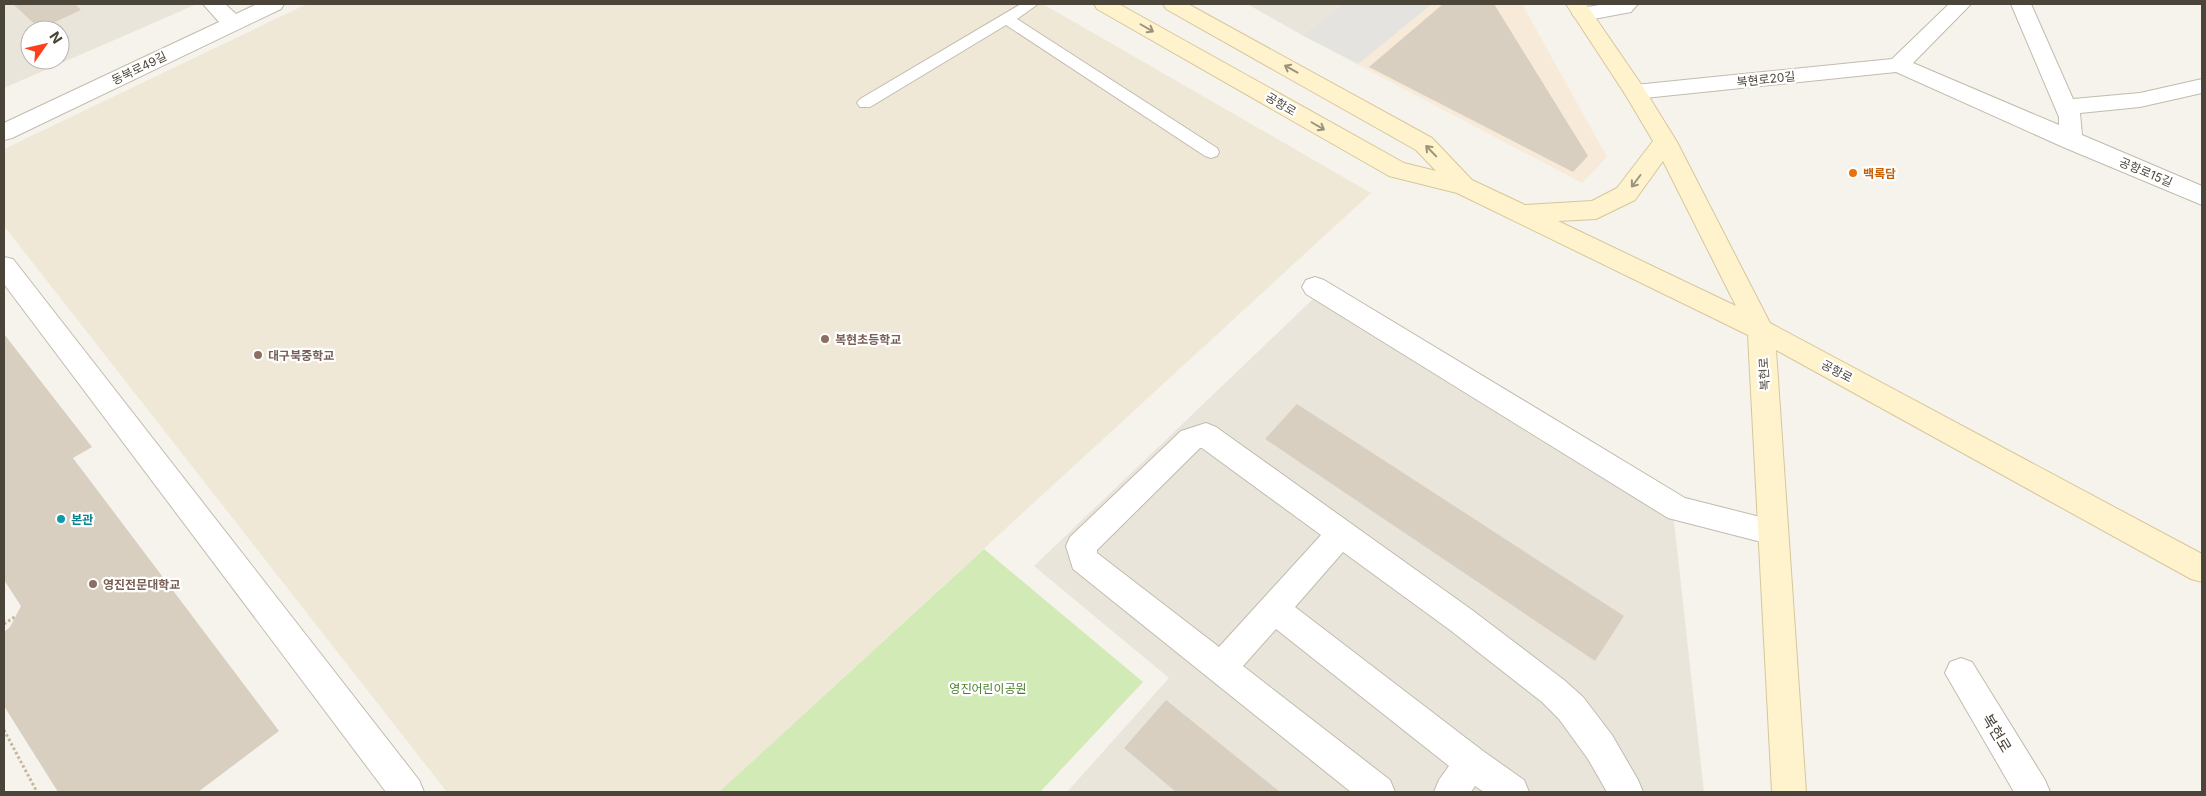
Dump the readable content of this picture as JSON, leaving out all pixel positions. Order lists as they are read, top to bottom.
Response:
{
  "streets": {
    "main road": ["공항로", "복현로"],
    "street": ["동북로49길", "복현로20길", "공항로15길"]
  },
  "crossings": [
    ["복현로20길", "공항로15길"],
    ["복현로20길", "복현로"],
    ["공항로", "복현로"]
  ],
  "parks": ["영진어린이공원"],
  "places": [
    "백록담",
    "복현초등학교",
    "대구북중학교",
    "본관",
    "영진전문대학교"
  ],
  "north": "top right"
}
